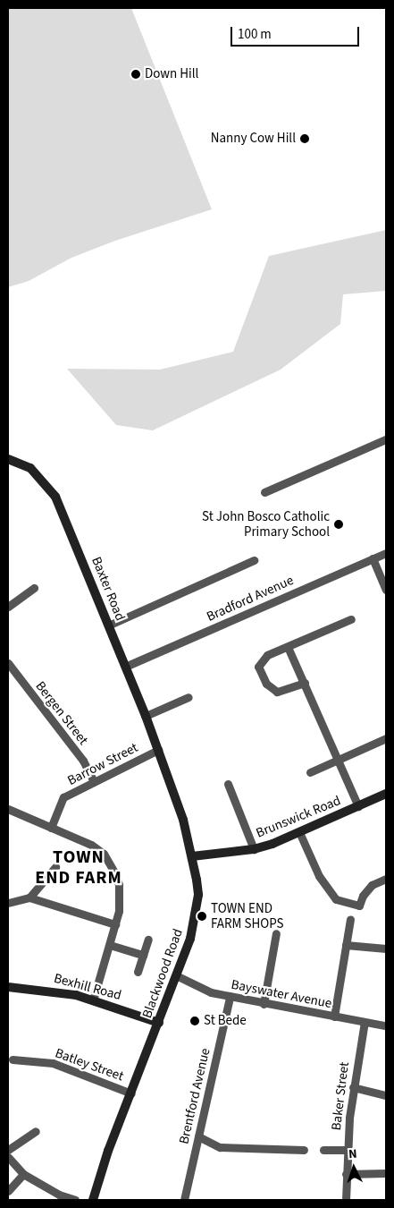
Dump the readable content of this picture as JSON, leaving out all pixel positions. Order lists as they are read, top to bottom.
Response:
{
  "streets": {
    "street": [
      "Baxter Road",
      "Bradford Avenue",
      "Bergen Street",
      "Barrow Street",
      "Brunswick Road",
      "Blackwood Road",
      "Bexhill Road",
      "Bayswater Avenue",
      "Batley Street",
      "Brentford Avenue",
      "Baker Street"
    ]
  },
  "crossings": [
    ["Baxter Road", "Bradford Avenue"],
    ["Baxter Road", "Barrow Street"],
    ["Baxter Road", "Blackwood Road"],
    ["Bergen Street", "Barrow Street"],
    ["Barrow Street", "Blackwood Road"],
    ["Brunswick Road", "Blackwood Road"],
    ["Blackwood Road", "Bexhill Road"],
    ["Blackwood Road", "Bayswater Avenue"],
    ["Blackwood Road", "Batley Street"],
    ["Bayswater Avenue", "Brentford Avenue"],
    ["Bayswater Avenue", "Baker Street"]
  ],
  "districts": ["TOWN END FARM"],
  "places": [
    "Down Hill",
    "Nanny Cow Hill",
    "St John Bosco Catholic Primary School",
    "TOWN END FARM SHOPS",
    "St Bede"
  ],
  "scale_bar": "100 m",
  "north": "top"
}
